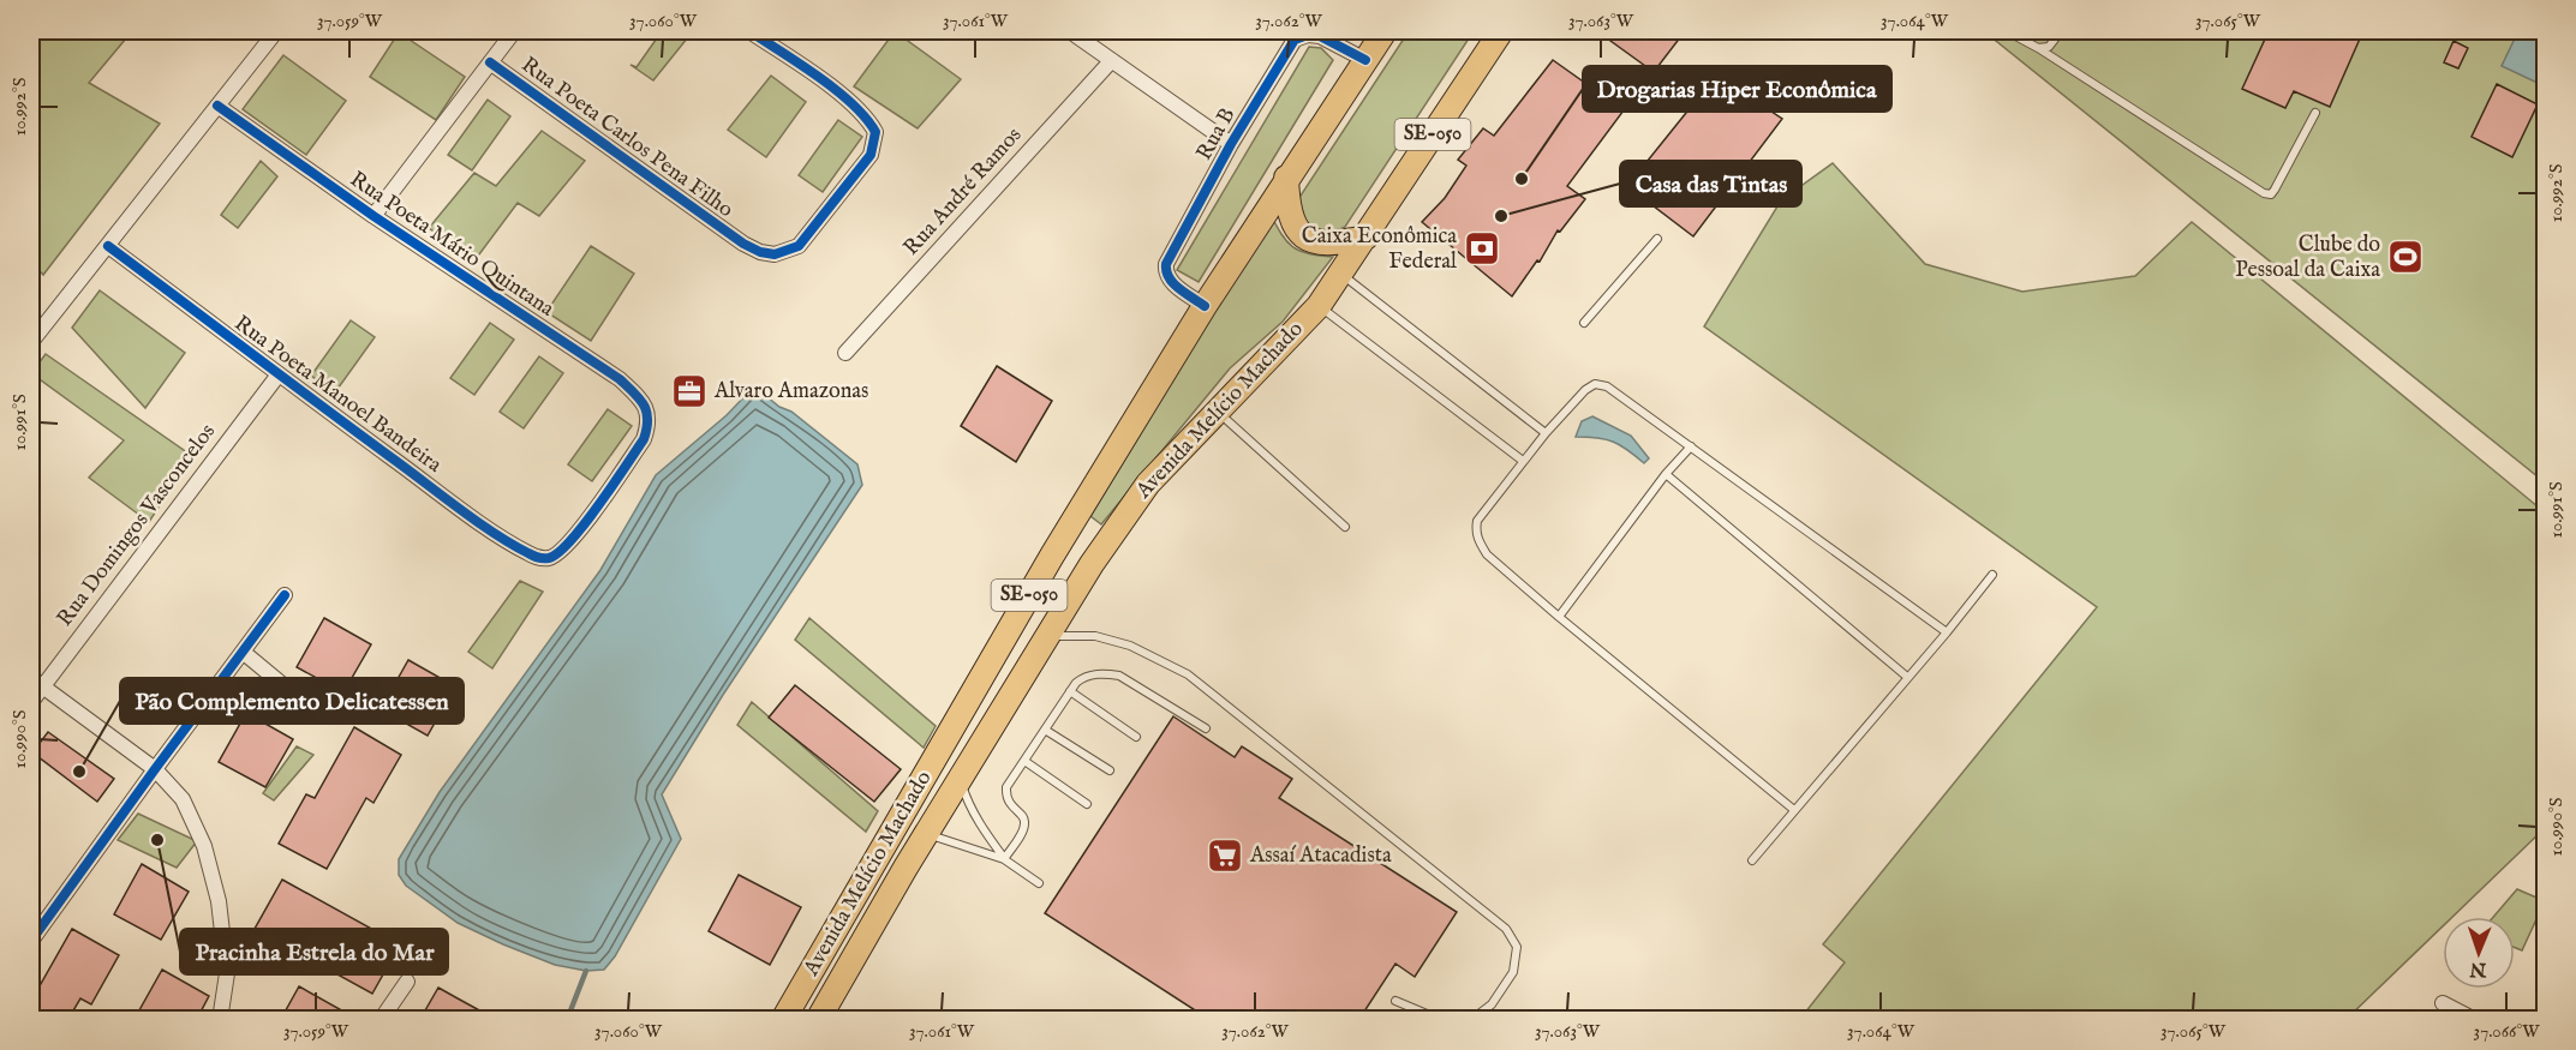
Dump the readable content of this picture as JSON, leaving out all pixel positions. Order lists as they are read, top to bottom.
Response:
{
  "streets": {
    "main road": ["SE-050", "Avenida Melício Machado"],
    "street": [
      "Rua B",
      "Rua Poeta Carlos Pena Filho",
      "Rua André Ramos",
      "Rua Poeta Mário Quintana",
      "Rua Poeta Manoel Bandeira",
      "Rua Domingos Vasconcelos"
    ]
  },
  "crossings": [
    ["Rua B", "Avenida Melício Machado"],
    ["Rua Poeta Mário Quintana", "Rua Poeta Manoel Bandeira"],
    ["Rua Poeta Manoel Bandeira", "Rua Domingos Vasconcelos"]
  ],
  "places": {
    "other": [
      "Drogarias Hiper Econômica",
      "Casa das Tintas",
      "Pão Complemento Delicatessen",
      "Pracinha Estrela do Mar"
    ],
    "bank": ["Caixa Econômica Federal"],
    "sports": ["Clube do Pessoal da Caixa"],
    "office": ["Alvaro Amazonas"],
    "supermarket": ["Assaí Atacadista"]
  },
  "north": "bottom",
  "coordinates": [
    "37.059°W",
    "37.060°W",
    "37.061°W",
    "37.062°W",
    "37.063°W",
    "37.064°W",
    "37.065°W",
    "10.992°S",
    "10.991°S",
    "10.990°S",
    "37.066°W"
  ]
}
